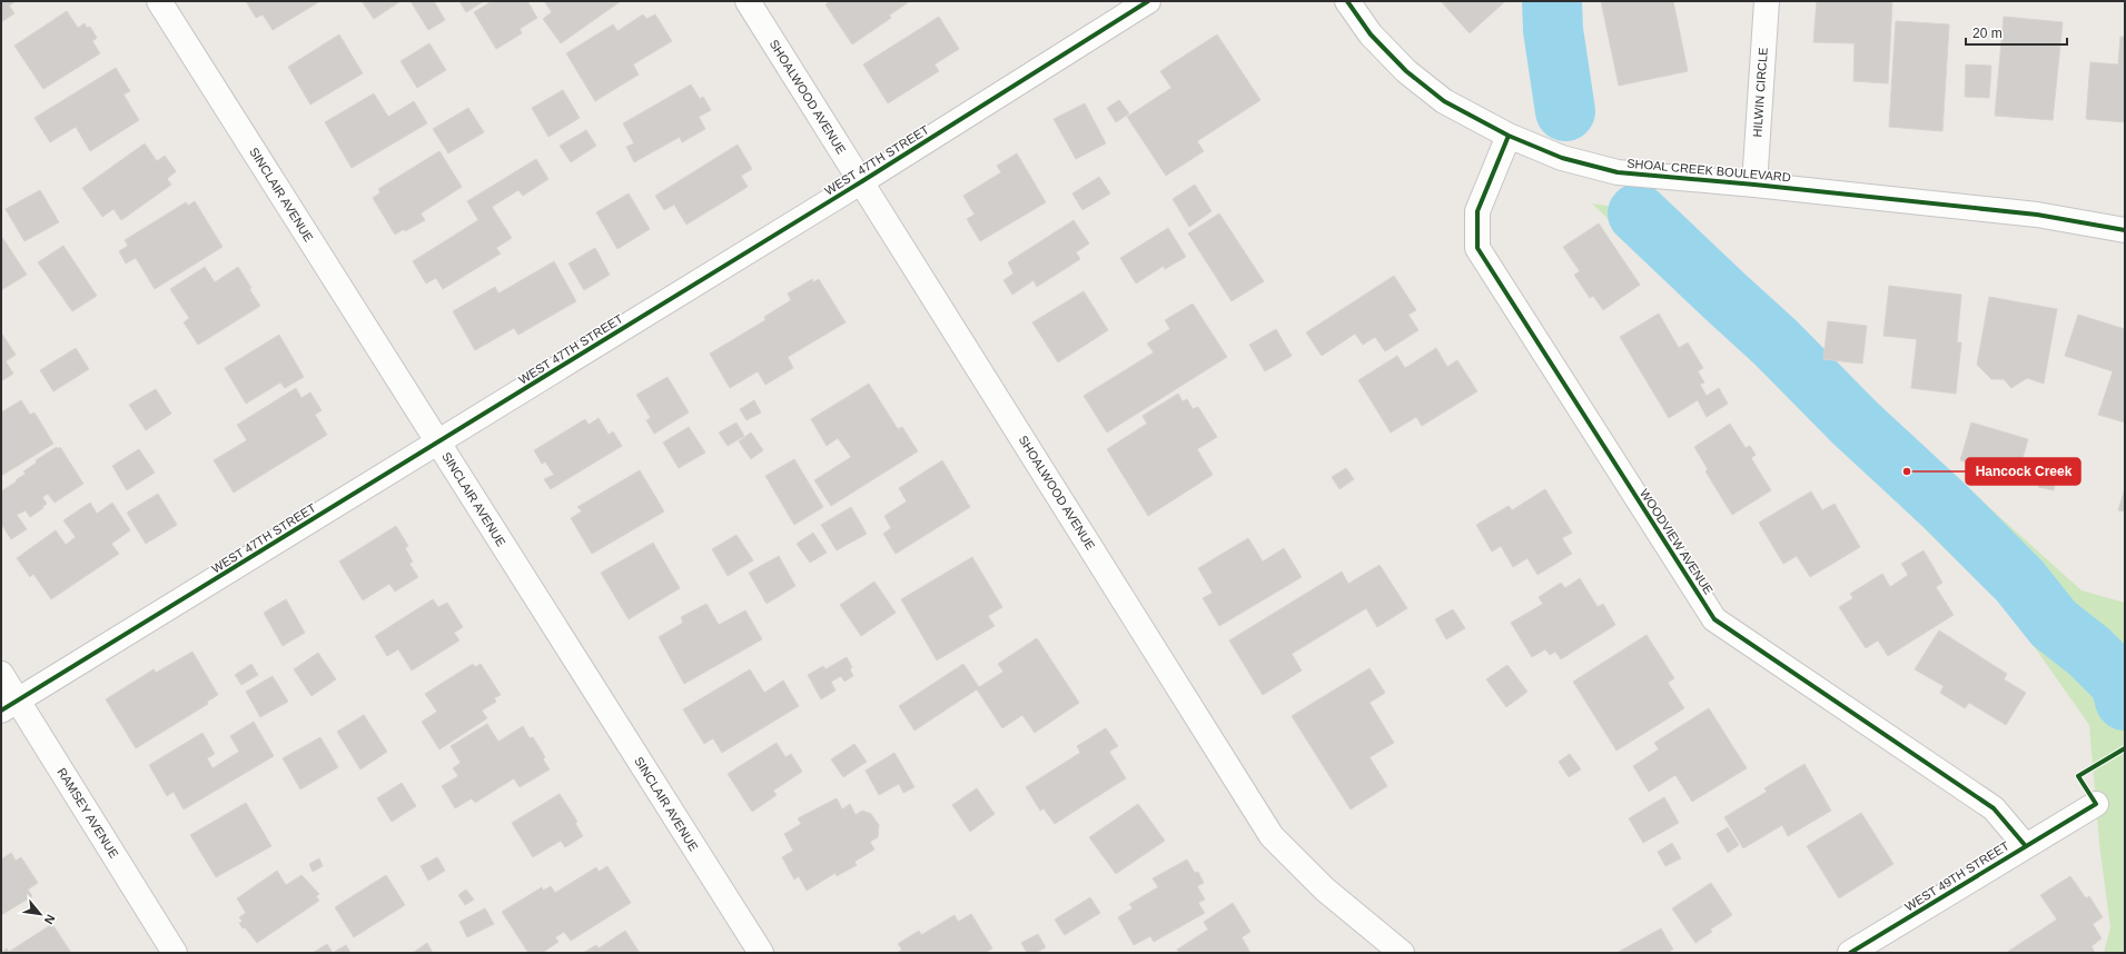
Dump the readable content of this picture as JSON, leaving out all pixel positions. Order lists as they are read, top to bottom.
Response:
{
  "streets": {
    "street": [
      "HILWIN CIRCLE",
      "SHOALWOOD AVENUE",
      "WEST 47TH STREET",
      "SHOAL CREEK BOULEVARD",
      "SINCLAIR AVENUE",
      "WOODVIEW AVENUE",
      "RAMSEY AVENUE",
      "WEST 49TH STREET"
    ]
  },
  "crossings": [
    ["HILWIN CIRCLE", "SHOAL CREEK BOULEVARD"],
    ["SHOALWOOD AVENUE", "WEST 47TH STREET"],
    ["WEST 47TH STREET", "SINCLAIR AVENUE"],
    ["WEST 47TH STREET", "RAMSEY AVENUE"],
    ["SHOAL CREEK BOULEVARD", "WOODVIEW AVENUE"],
    ["WOODVIEW AVENUE", "WEST 49TH STREET"]
  ],
  "places": ["Hancock Creek"],
  "scale_bar": "20 m",
  "north": "bottom right"
}
